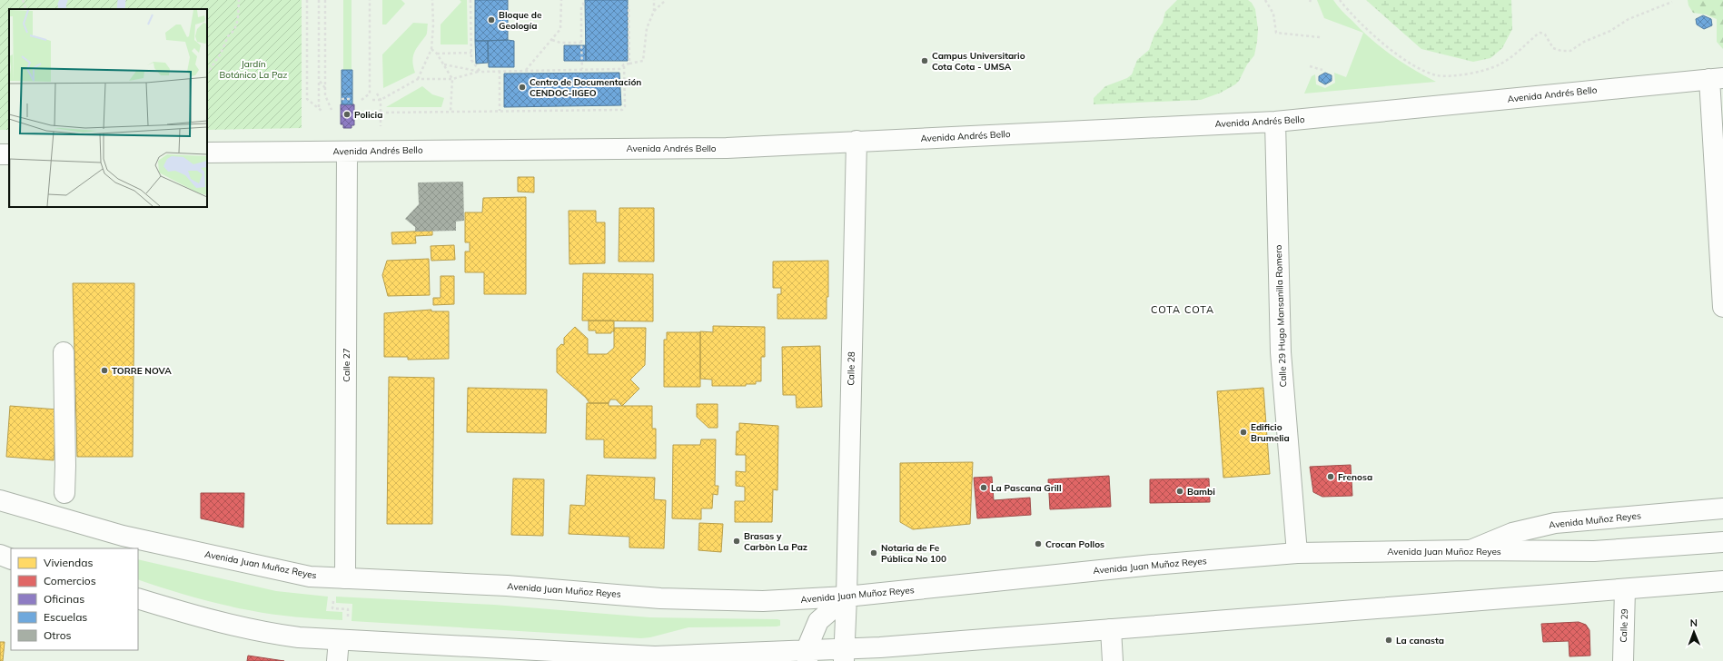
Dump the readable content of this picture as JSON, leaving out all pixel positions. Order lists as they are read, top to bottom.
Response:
{
  "streets": {
    "street": [
      "Avenida Andrés Bello",
      "Calle 29 Hugo Mansanilla Romero",
      "Calle 27",
      "Calle 28",
      "Avenida Muñoz Reyes",
      "Avenida Juan Muñoz Reyes",
      "Calle 29"
    ]
  },
  "crossings": [
    ["Avenida Andrés Bello", "Calle 29 Hugo Mansanilla Romero"],
    ["Avenida Andrés Bello", "Calle 27"],
    ["Avenida Andrés Bello", "Calle 28"],
    ["Calle 29 Hugo Mansanilla Romero", "Avenida Juan Muñoz Reyes"],
    ["Calle 27", "Avenida Juan Muñoz Reyes"],
    ["Calle 28", "Avenida Juan Muñoz Reyes"],
    ["Avenida Muñoz Reyes", "Avenida Juan Muñoz Reyes"]
  ],
  "districts": ["COTA COTA"],
  "parks": ["Jardín Botánico La Paz"],
  "places": [
    "Bloque de Geología",
    "Campus Universitario Cota Cota - UMSA",
    "Centro de Documentación CENDOC-IIGEO",
    "Policia",
    "TORRE NOVA",
    "Edificio Brumelia",
    "Frenosa",
    "La Pascana Grill",
    "Bambi",
    "Brasas y Carbòn La Paz",
    "Crocan Pollos",
    "Notaria de Fe Pública No 100",
    "La canasta"
  ],
  "legend": [
    "Viviendas",
    "Comercios",
    "Oficinas",
    "Escuelas",
    "Otros"
  ],
  "north": "top"
}
